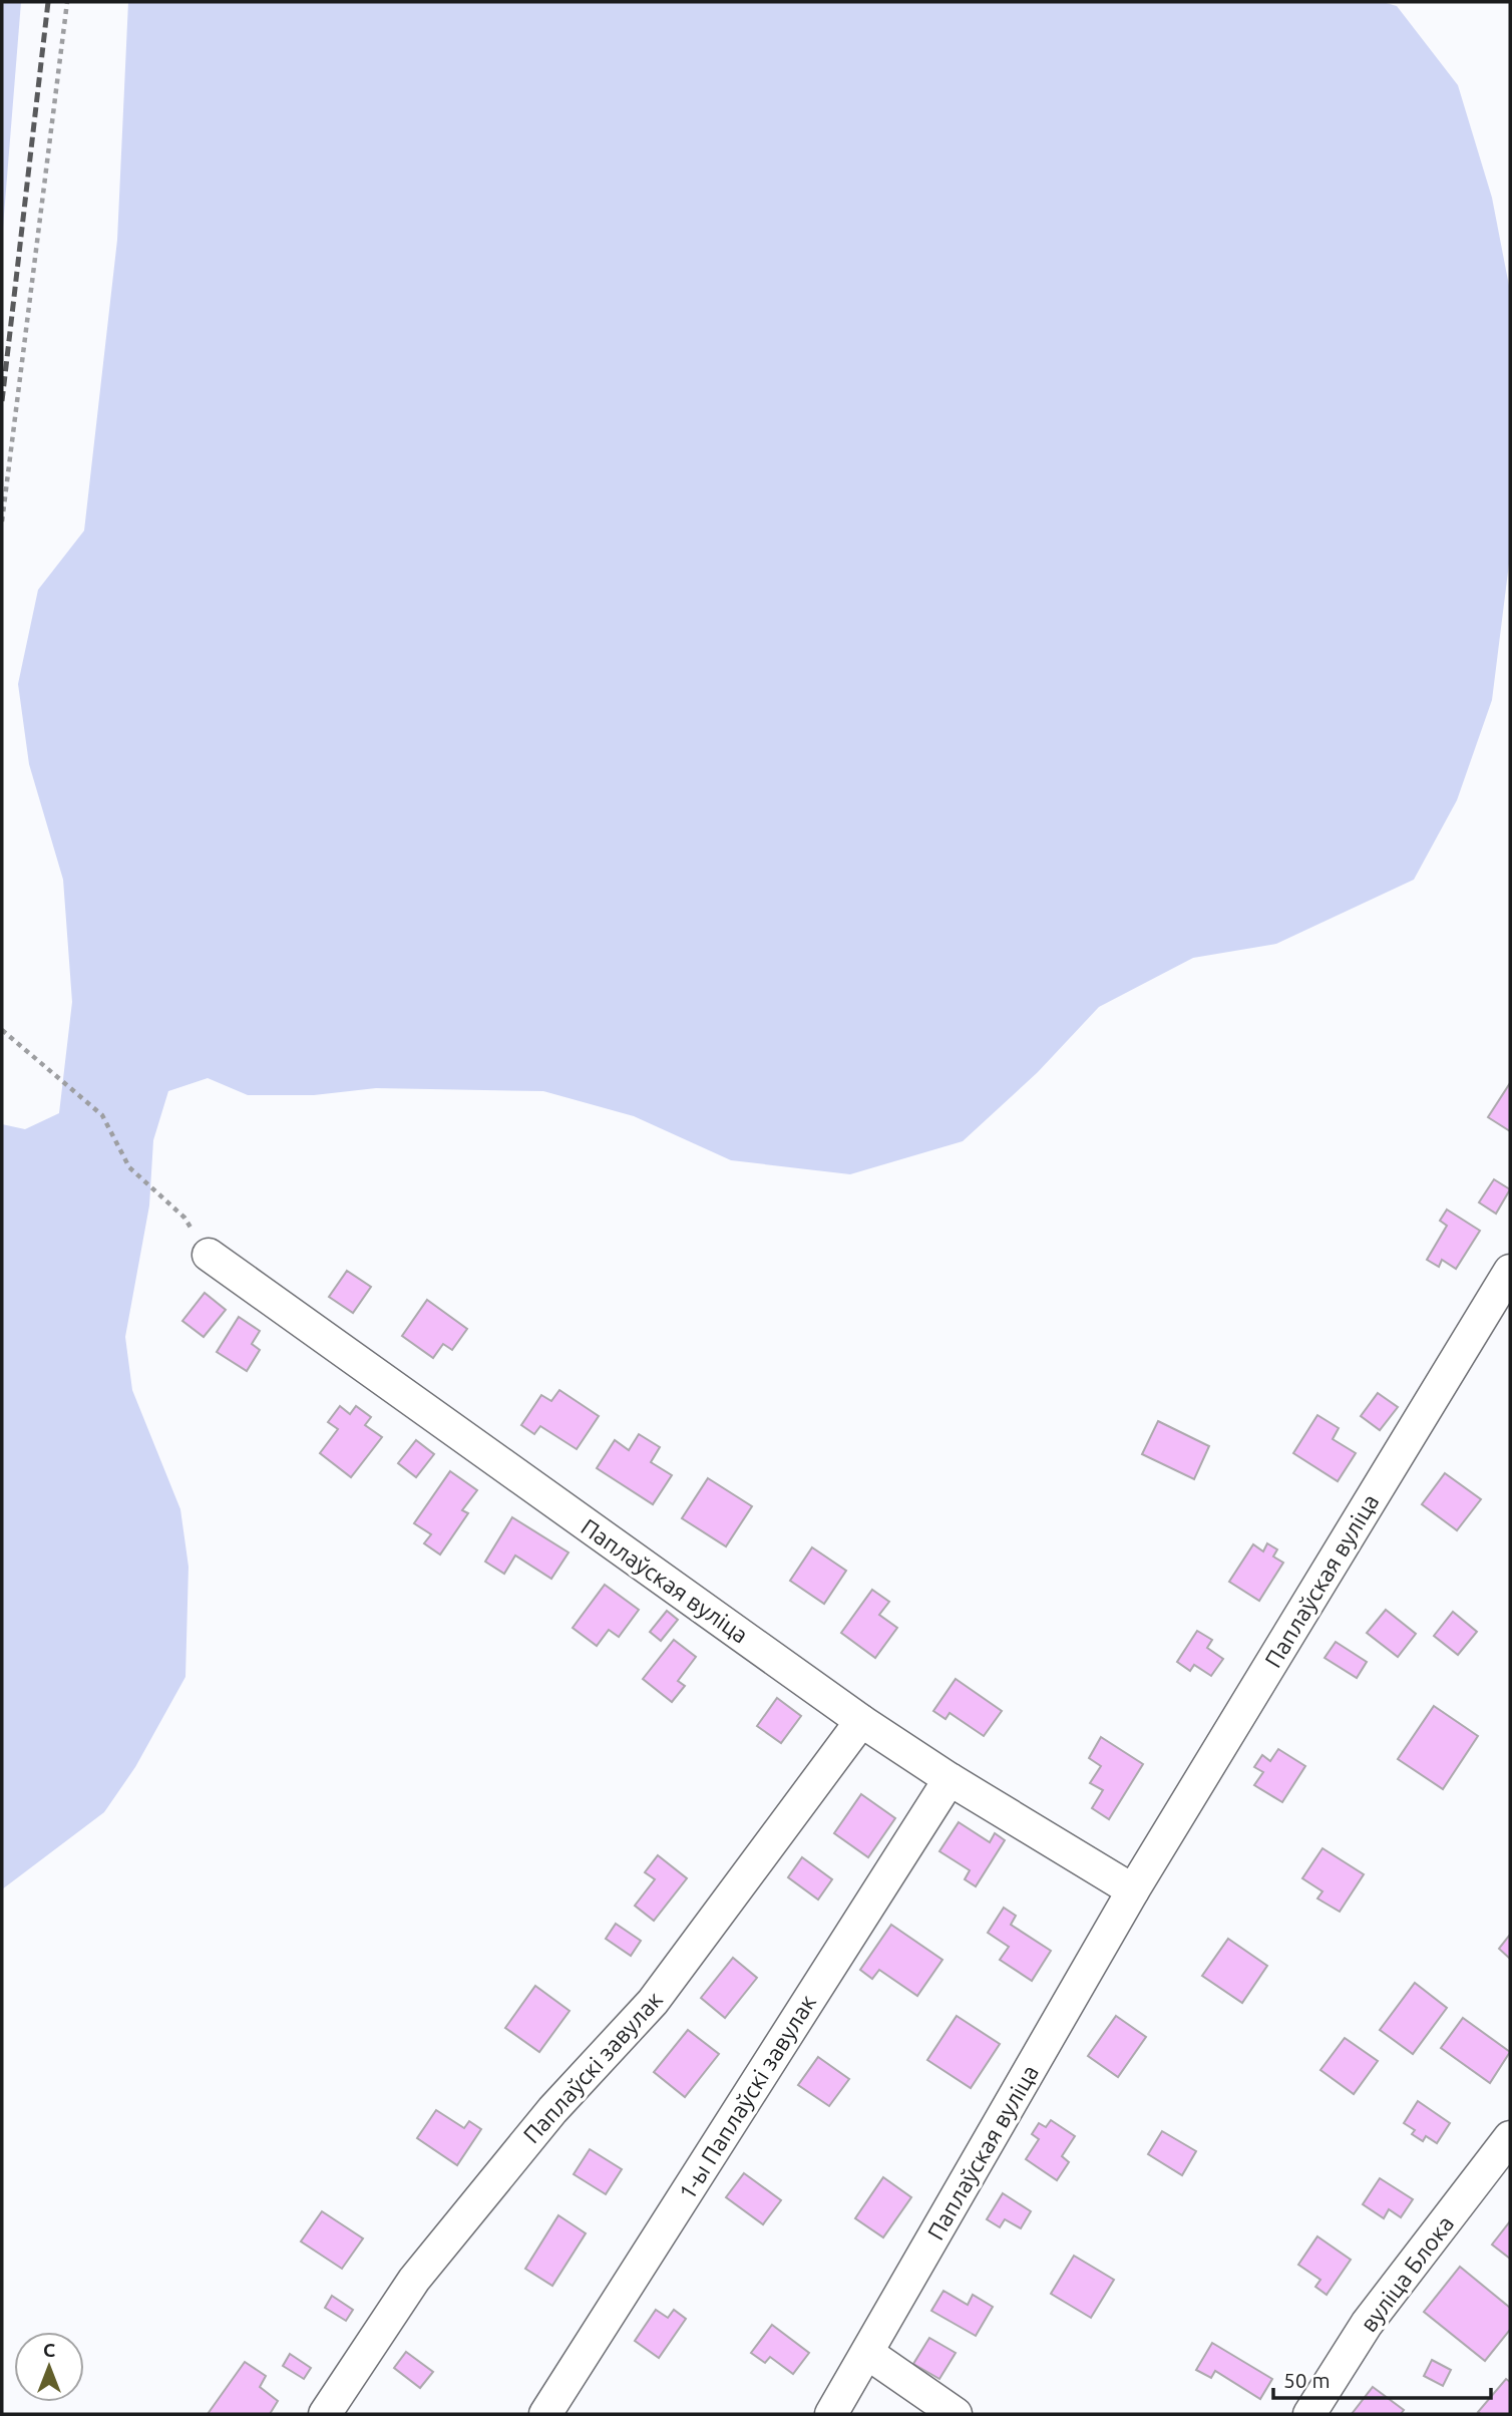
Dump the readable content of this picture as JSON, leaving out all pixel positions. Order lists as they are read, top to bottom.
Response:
{
  "streets": {
    "street": [
      "Паплаўская вуліца",
      "Паплаўскі завулак",
      "1-ы Паплаўскі завулак",
      "вуліца Блока"
    ]
  },
  "crossings": [
    ["Паплаўская вуліца", "Паплаўскі завулак"],
    ["Паплаўская вуліца", "1-ы Паплаўскі завулак"]
  ],
  "scale_bar": "50 m",
  "north": "top"
}
